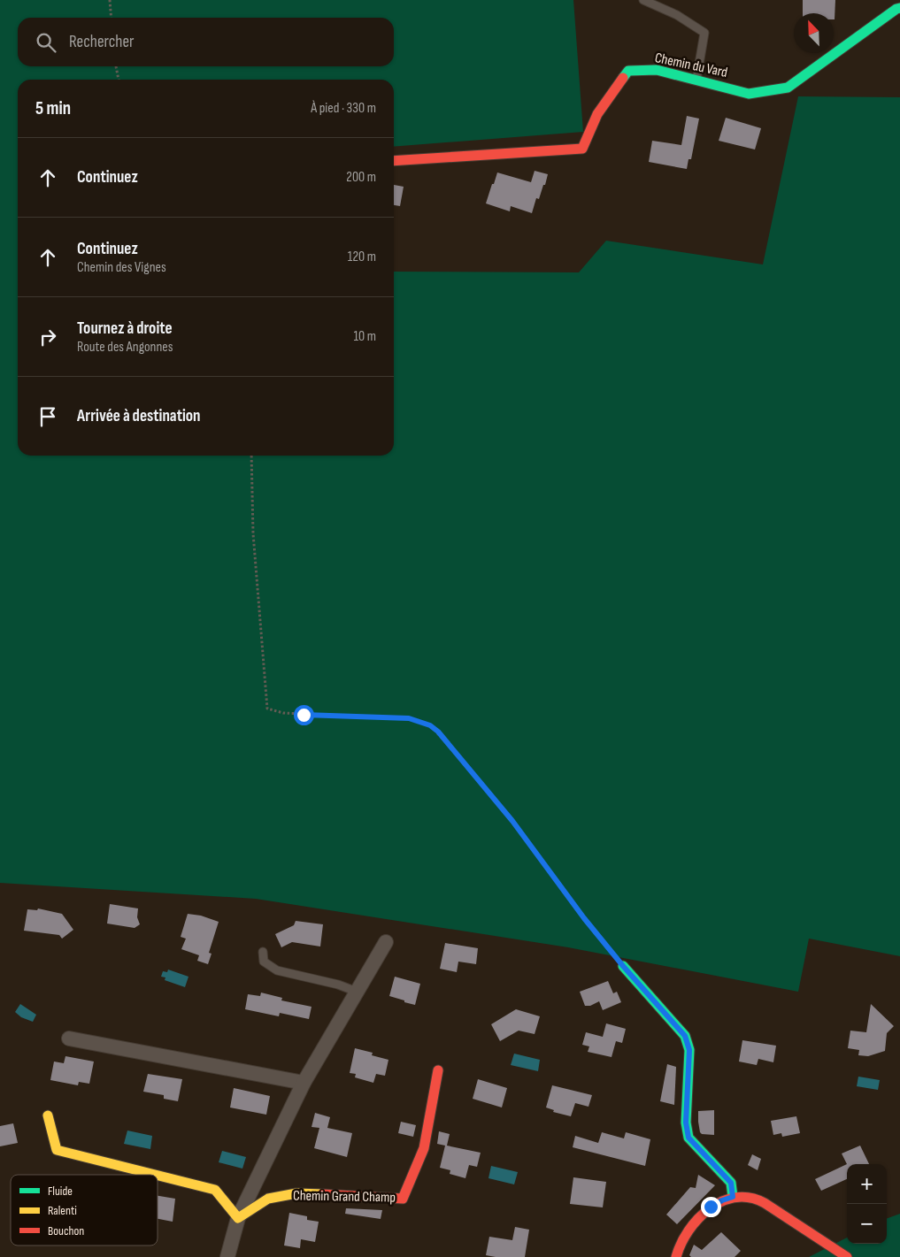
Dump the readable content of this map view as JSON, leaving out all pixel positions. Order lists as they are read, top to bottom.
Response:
{
  "streets": {
    "street": ["Chemin du Vard", "Chemin Grand Champ"]
  },
  "legend": ["Fluide", "Ralenti", "Bouchon"],
  "north": "top left",
  "page": {
    "search": "Rechercher",
    "heading": ["5 min", "À pied · 330 m"],
    "list": [
      ["Continuez", "200 m"],
      ["Continuez", "Chemin des Vignes", "120 m"],
      ["Tournez à droite", "Route des Angonnes", "10 m"],
      "Arrivée à destination"
    ],
    "map_buttons": ["+", "−"]
  }
}
